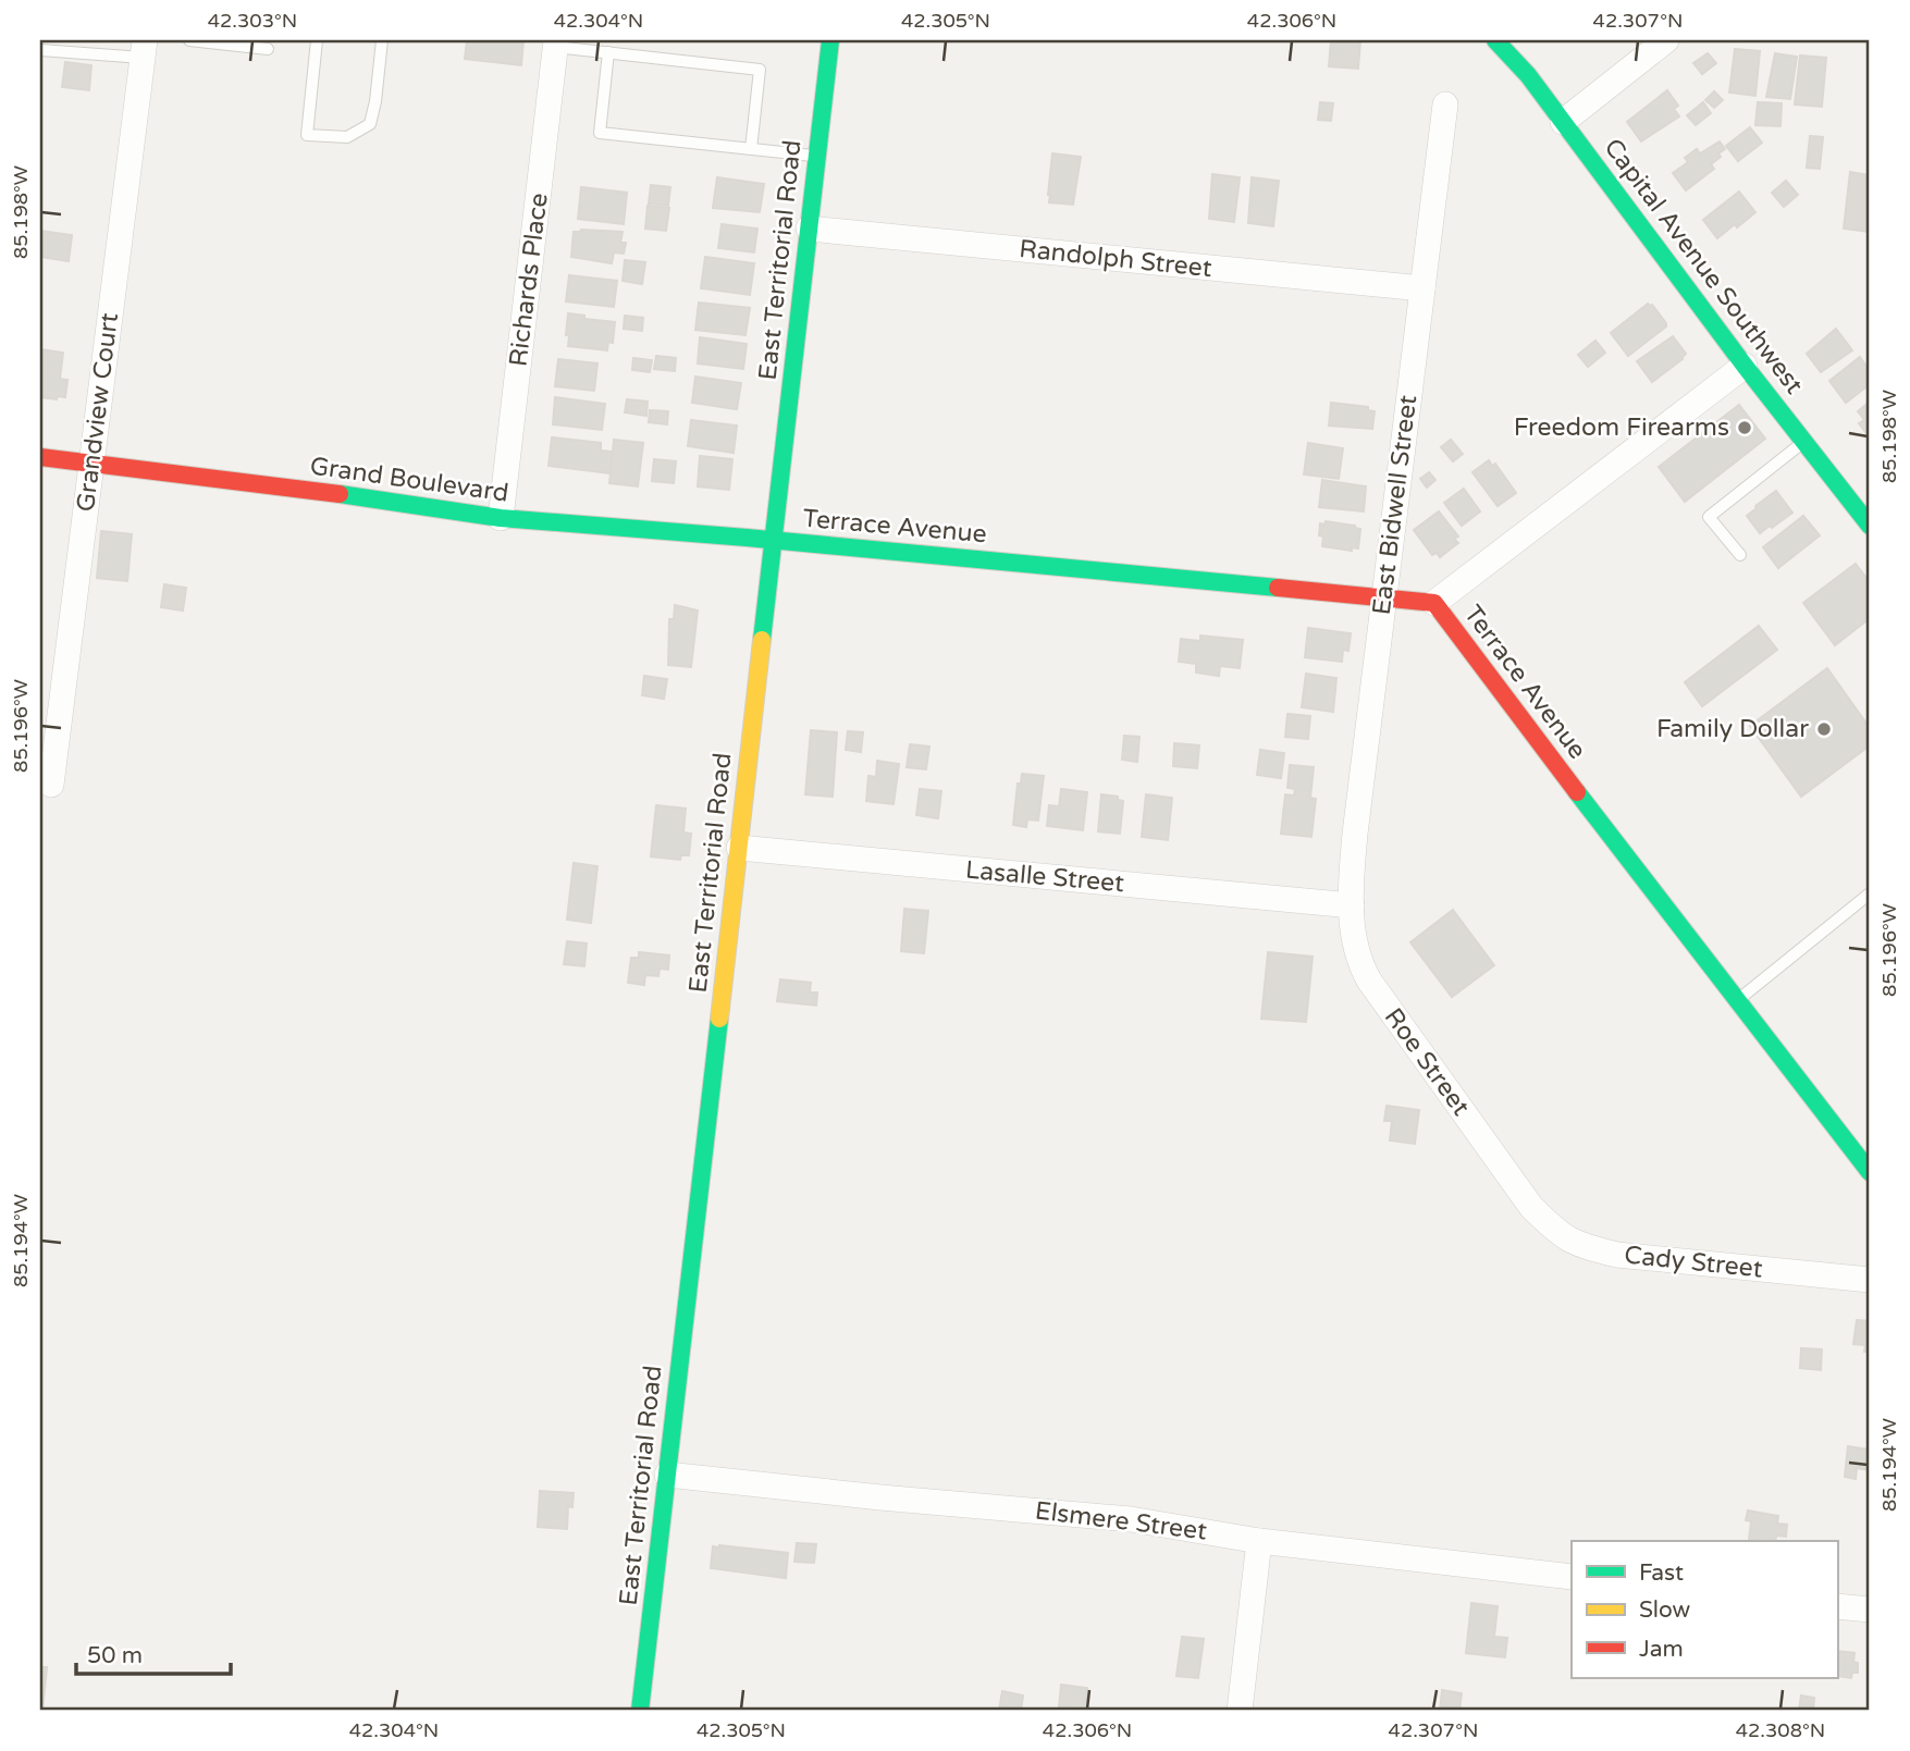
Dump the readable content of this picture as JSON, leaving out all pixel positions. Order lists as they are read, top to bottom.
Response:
{
  "streets": {
    "street": [
      "Randolph Street",
      "East Territorial Road",
      "Capital Avenue Southwest",
      "Richards Place",
      "Grandview Court",
      "Grand Boulevard",
      "East Bidwell Street",
      "Terrace Avenue",
      "Lasalle Street",
      "Roe Street",
      "Cady Street",
      "Elsmere Street"
    ]
  },
  "crossings": [
    ["Randolph Street", "East Territorial Road"],
    ["Randolph Street", "East Bidwell Street"],
    ["East Territorial Road", "Grand Boulevard"],
    ["East Territorial Road", "Terrace Avenue"],
    ["East Territorial Road", "Lasalle Street"],
    ["East Territorial Road", "Elsmere Street"],
    ["Richards Place", "Grand Boulevard"],
    ["Grandview Court", "Grand Boulevard"],
    ["Grand Boulevard", "Terrace Avenue"],
    ["East Bidwell Street", "Terrace Avenue"],
    ["East Bidwell Street", "Lasalle Street"],
    ["East Bidwell Street", "Roe Street"],
    ["Lasalle Street", "Roe Street"],
    ["Roe Street", "Cady Street"]
  ],
  "places": ["Freedom Firearms", "Family Dollar"],
  "legend": ["Fast", "Slow", "Jam"],
  "scale_bar": "50 m",
  "coordinates": [
    "42.303°N",
    "42.304°N",
    "42.305°N",
    "42.306°N",
    "42.307°N",
    "85.198°W",
    "85.196°W",
    "85.194°W",
    "42.308°N"
  ]
}
